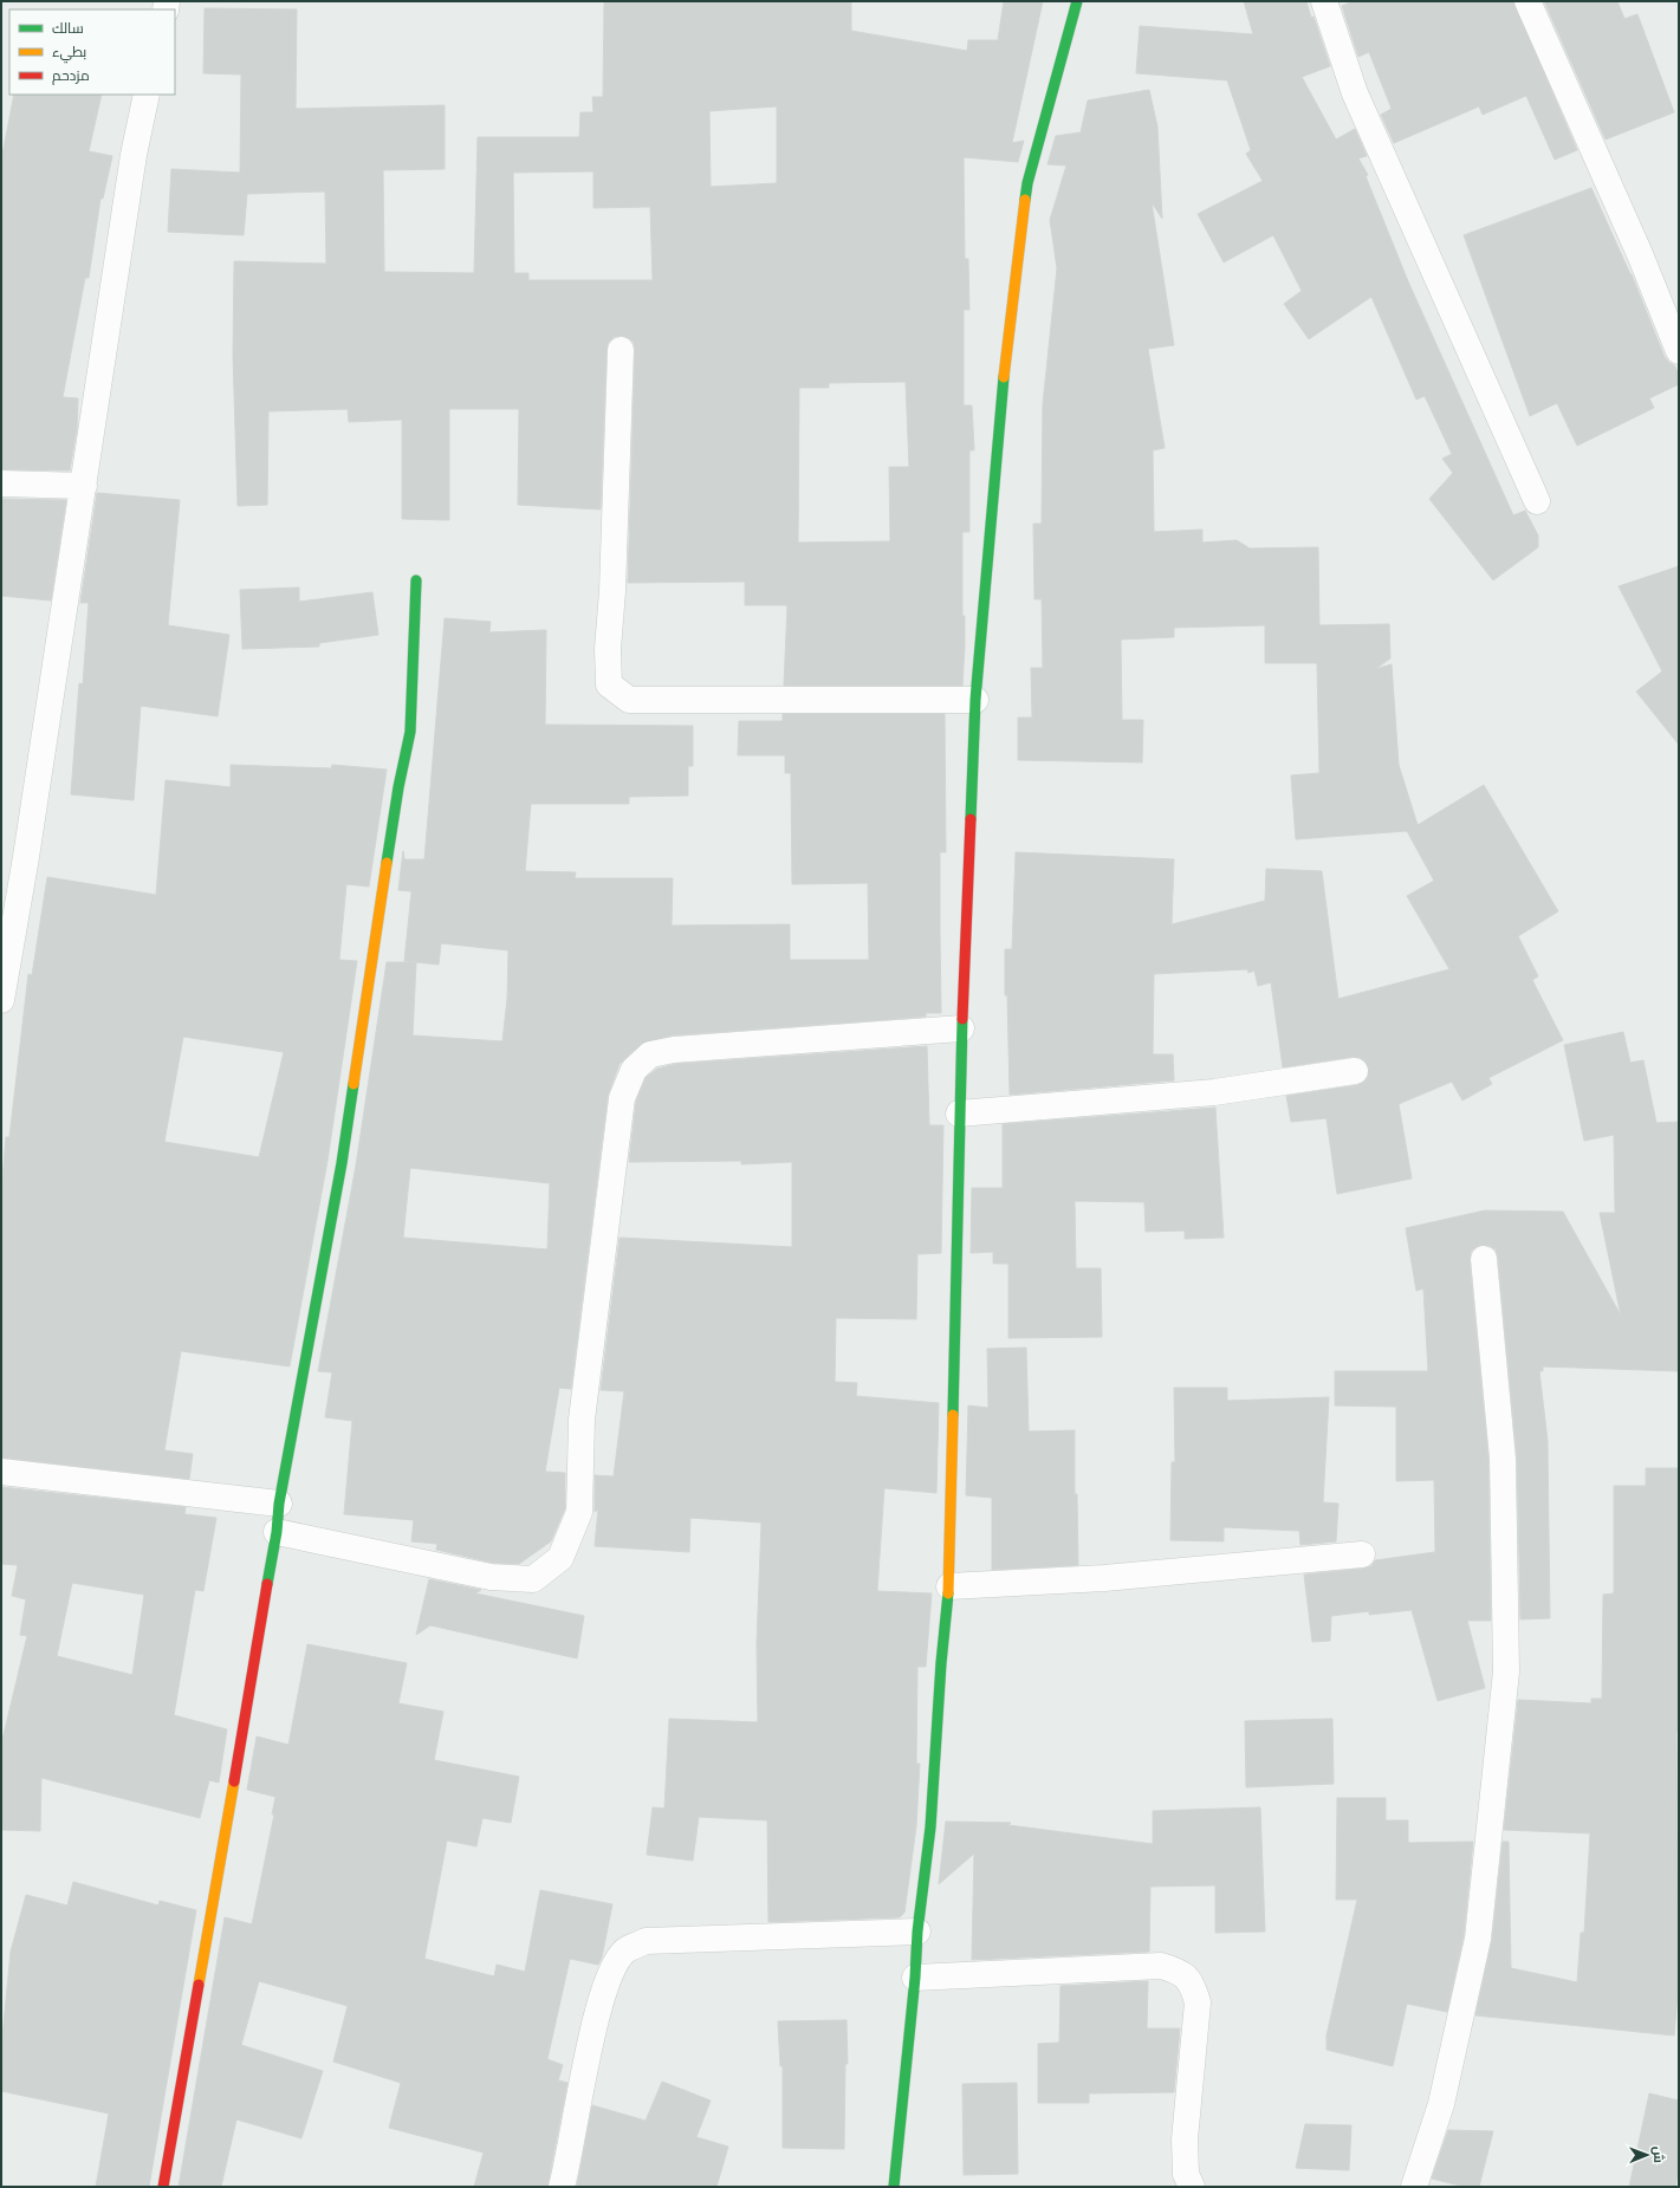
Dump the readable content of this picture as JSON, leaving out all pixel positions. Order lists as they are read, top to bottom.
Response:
{
  "legend": ["سالك", "بطيء", "مزدحم"],
  "north": "right"
}
